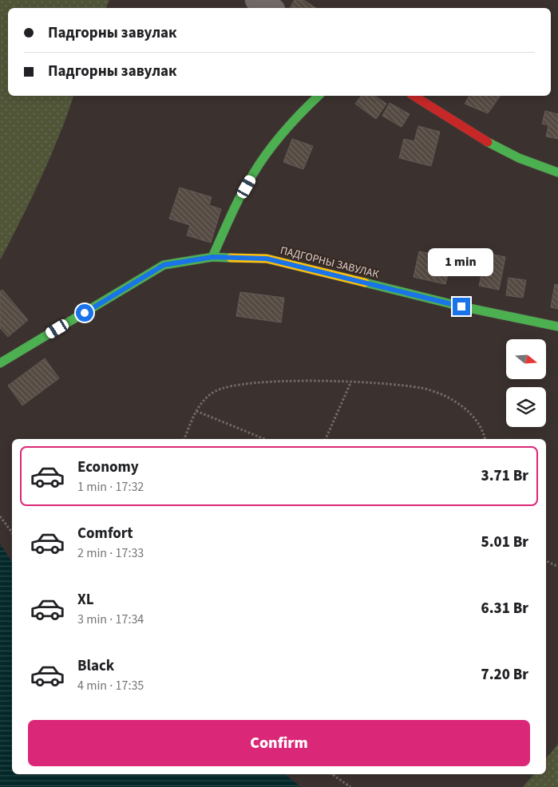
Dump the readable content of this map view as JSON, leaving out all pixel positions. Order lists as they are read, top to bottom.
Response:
{
  "streets": {
    "street": ["ПАДГОРНЫ ЗАВУЛАК"]
  },
  "north": "right",
  "page": {
    "banner": ["Падгорны завулак", "Падгорны завулак"],
    "bubble": "1 min",
    "list": [
      {
        "name": "Economy",
        "note": "1 min · 17:32",
        "value": "3.71 Br"
      },
      {
        "name": "Comfort",
        "note": "2 min · 17:33",
        "value": "5.01 Br"
      },
      {
        "name": "XL",
        "note": "3 min · 17:34",
        "value": "6.31 Br"
      },
      {
        "name": "Black",
        "note": "4 min · 17:35",
        "value": "7.20 Br"
      }
    ],
    "buttons": "Confirm"
  }
}
